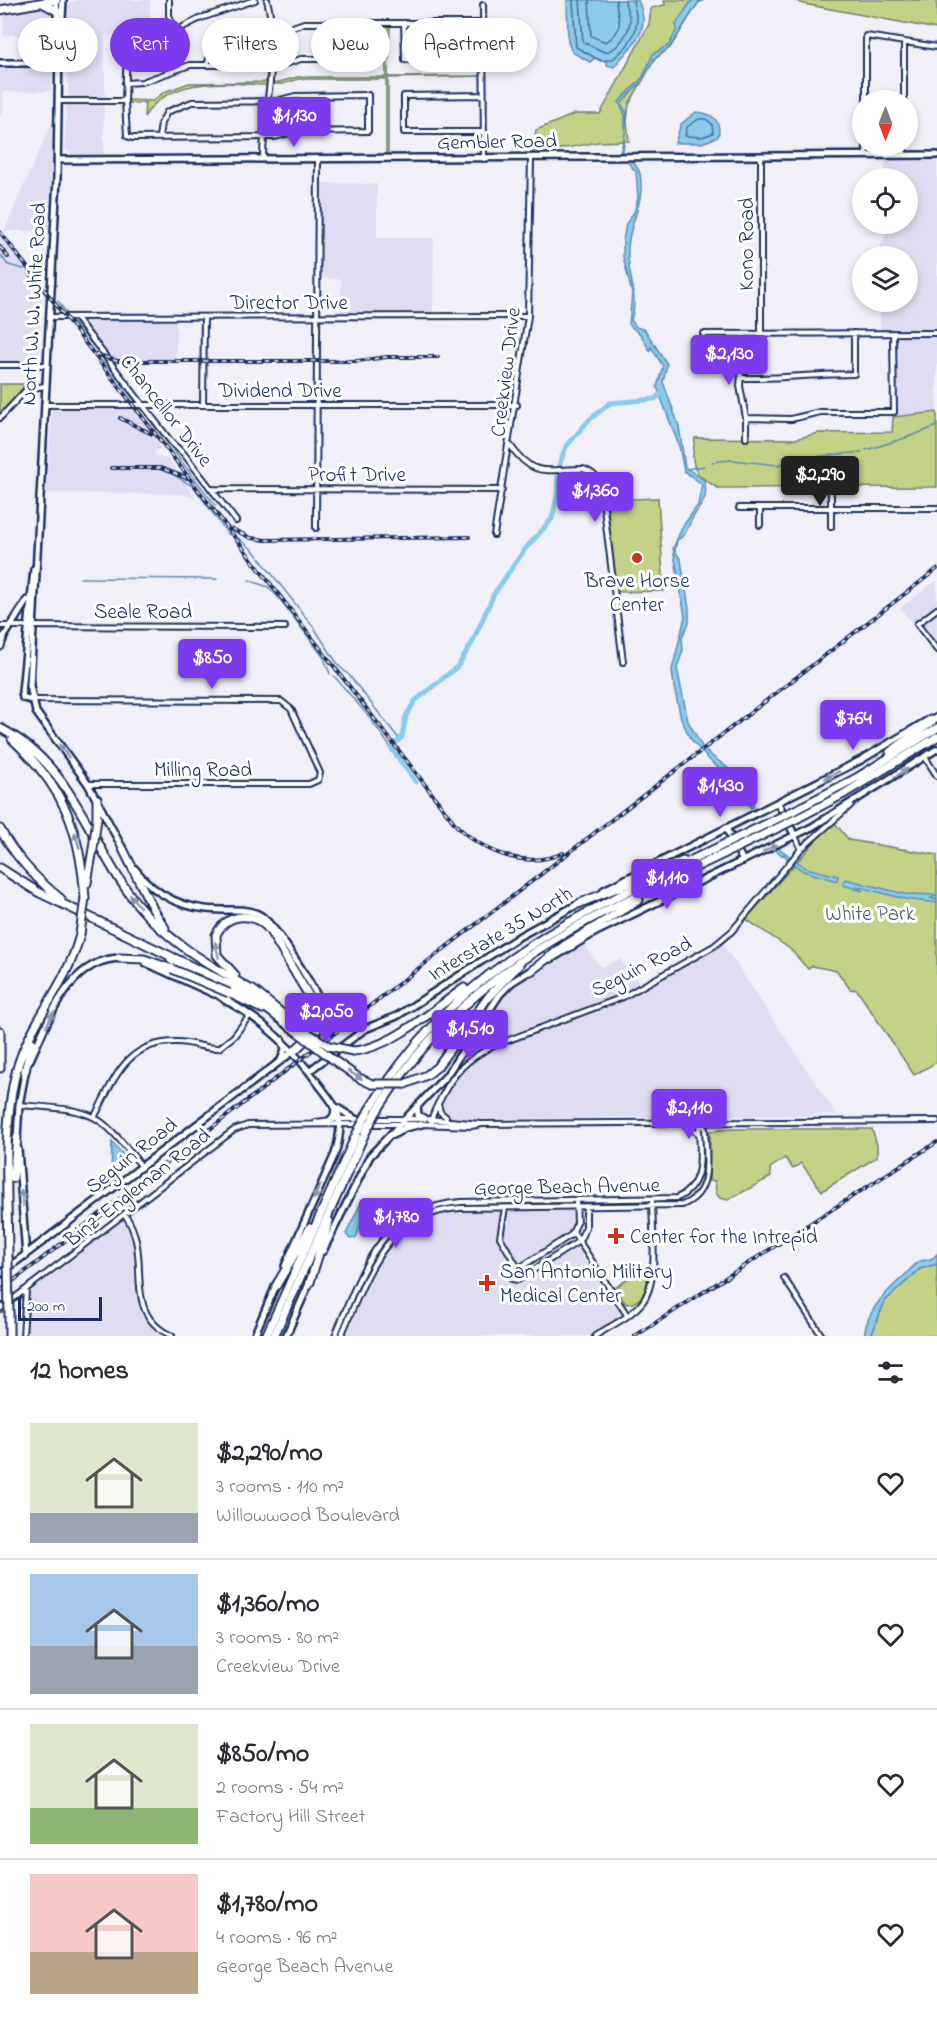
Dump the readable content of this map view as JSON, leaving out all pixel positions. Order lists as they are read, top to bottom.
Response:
{
  "streets": {
    "main road": [
      "Gembler Road",
      "North W. W. White Road",
      "Interstate 35 North",
      "Seguin Road"
    ],
    "street": [
      "Kono Road",
      "Director Drive",
      "Creekview Drive",
      "Dividend Drive",
      "Chancellor Drive",
      "Profit Drive",
      "Seale Road",
      "Milling Road",
      "George Beach Avenue",
      "Binz-Engleman Road"
    ]
  },
  "crossings": [
    ["Gembler Road", "Kono Road"],
    ["Gembler Road", "North W. W. White Road"],
    ["Gembler Road", "Creekview Drive"],
    ["Director Drive", "North W. W. White Road"],
    ["Director Drive", "Creekview Drive"],
    ["Director Drive", "Chancellor Drive"],
    ["North W. W. White Road", "Dividend Drive"],
    ["North W. W. White Road", "Seale Road"],
    ["North W. W. White Road", "Milling Road"],
    ["North W. W. White Road", "Seguin Road"],
    ["Creekview Drive", "Dividend Drive"],
    ["Dividend Drive", "Chancellor Drive"],
    ["Chancellor Drive", "Profit Drive"],
    ["Seguin Road", "Binz-Engleman Road"],
    ["George Beach Avenue", "Binz-Engleman Road"]
  ],
  "parks": ["White Park"],
  "places": {
    "other": ["Brave Horse Center"],
    "health": ["Center for the Intrepid", "San Antonio Military Medical Center"]
  },
  "scale_bar": "200 m",
  "north": "bottom",
  "page": {
    "chip": [
      "Buy",
      "Rent",
      "Filters",
      "New",
      "Apartment"
    ],
    "price": [
      "$1,130",
      "$2,130",
      "$2,290",
      "$1,360",
      "$850",
      "$764",
      "$1,430",
      "$1,110",
      "$2,050",
      "$1,510",
      "$2,110",
      "$1,780"
    ],
    "scale": "200 m",
    "heading": "12 homes",
    "list": [
      {
        "name": "$2,290/mo",
        "note": "3 rooms · 110 m² · Willowwood Boulevard"
      },
      {
        "name": "$1,360/mo",
        "note": "3 rooms · 80 m² · Creekview Drive"
      },
      {
        "name": "$850/mo",
        "note": "2 rooms · 54 m² · Factory Hill Street"
      },
      {
        "name": "$1,780/mo",
        "note": "4 rooms · 96 m² · George Beach Avenue"
      }
    ]
  }
}
